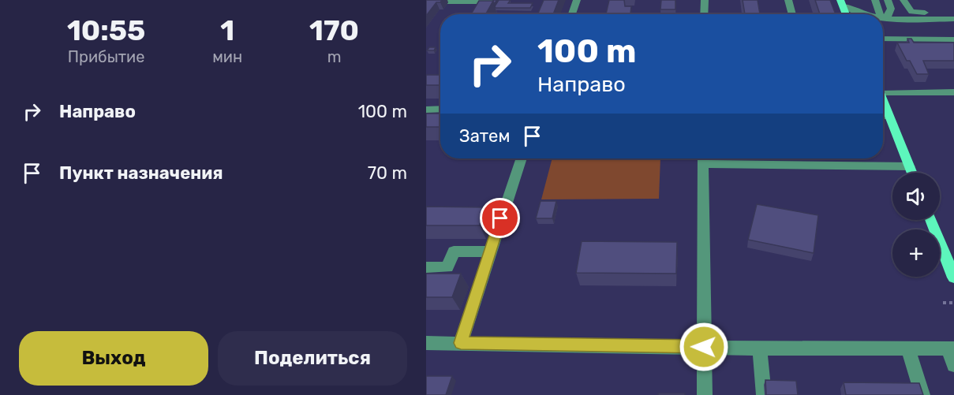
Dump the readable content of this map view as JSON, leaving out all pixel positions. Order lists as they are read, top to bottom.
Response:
{
  "page": {
    "eta": [
      "10:55",
      "Прибытие",
      "1",
      "мин",
      "170",
      "m"
    ],
    "turn": ["100 m", "Направо"],
    "list": [
      {
        "name": "Направо",
        "value": "100 m"
      },
      {
        "name": "Пункт назначения",
        "value": "70 m"
      }
    ],
    "then": "Затем",
    "map_buttons": "+",
    "buttons": ["Выход", "Поделиться"]
  }
}
